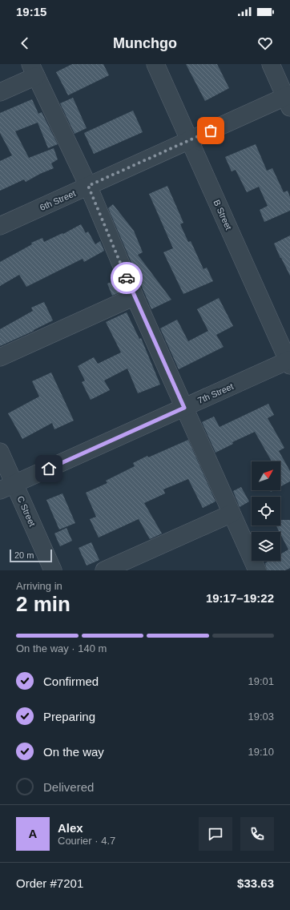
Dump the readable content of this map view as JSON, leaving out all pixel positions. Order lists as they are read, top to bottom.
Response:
{
  "streets": {
    "street": [
      "6th Street",
      "B Street",
      "7th Street",
      "C Street"
    ]
  },
  "crossings": [
    ["6th Street", "B Street"],
    ["B Street", "7th Street"],
    ["7th Street", "C Street"]
  ],
  "scale_bar": "20 m",
  "north": "top right",
  "page": {
    "status": "19:15",
    "header": "Munchgo",
    "scale": "20 m",
    "heading": ["2 min", "Arriving in", "19:17–19:22"],
    "panel": [
      "Alex",
      "Courier · 4.7",
      "Order #7201",
      "$33.63"
    ],
    "bar": "On the way · 140 m",
    "list": [
      ["Confirmed", "19:01"],
      ["Preparing", "19:03"],
      ["On the way", "19:10"],
      "Delivered"
    ],
    "round": "A"
  }
}
